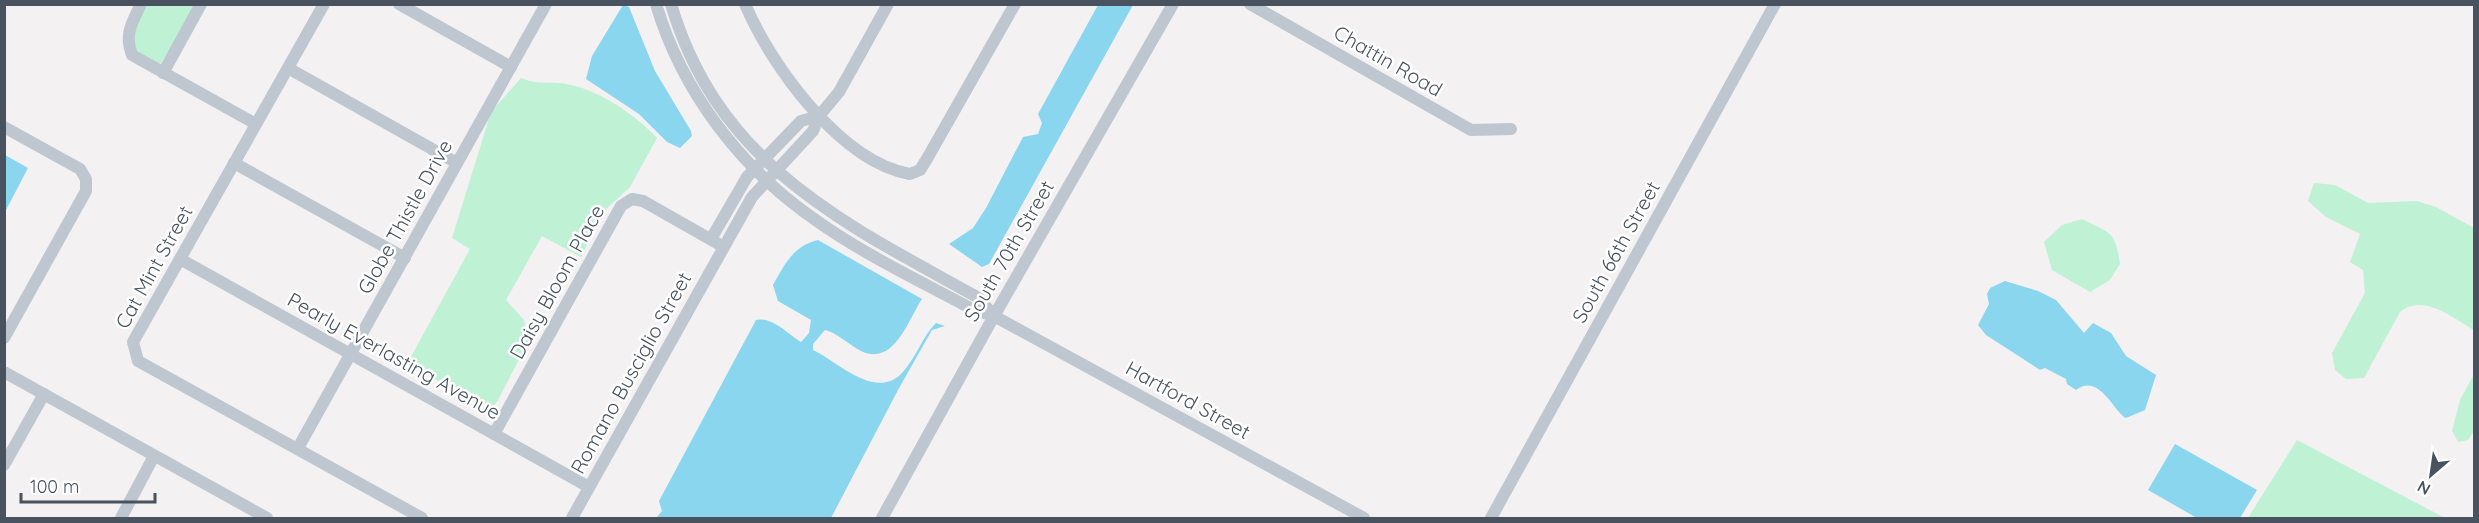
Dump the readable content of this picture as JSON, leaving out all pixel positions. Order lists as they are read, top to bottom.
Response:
{
  "streets": {
    "street": [
      "Chattin Road",
      "Globe Thistle Drive",
      "South 70th Street",
      "South 66th Street",
      "Cat Mint Street",
      "Daisy Bloom Place",
      "Pearly Everlasting Avenue",
      "Romano Busciglio Street",
      "Hartford Street"
    ]
  },
  "crossings": [
    ["Globe Thistle Drive", "Cat Mint Street"],
    ["Globe Thistle Drive", "Pearly Everlasting Avenue"],
    ["South 70th Street", "Hartford Street"],
    ["Cat Mint Street", "Pearly Everlasting Avenue"],
    ["Daisy Bloom Place", "Pearly Everlasting Avenue"],
    ["Daisy Bloom Place", "Romano Busciglio Street"],
    ["Pearly Everlasting Avenue", "Romano Busciglio Street"]
  ],
  "scale_bar": "100 m",
  "north": "bottom left"
}
